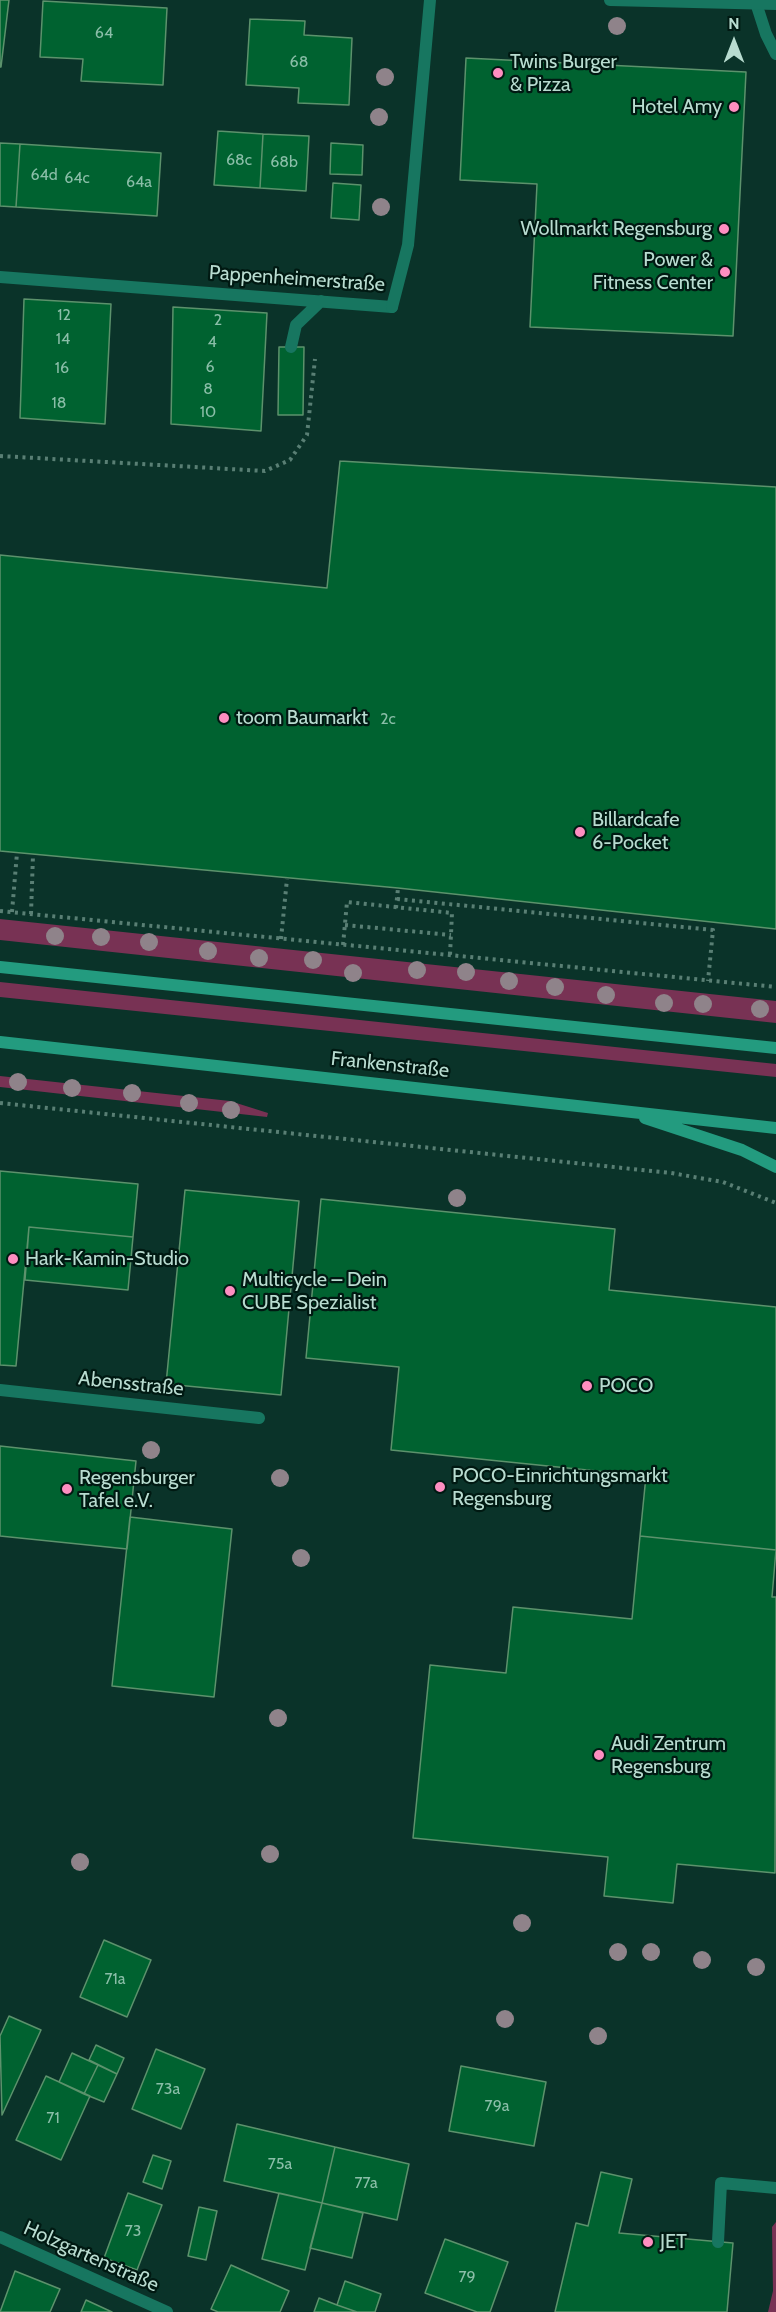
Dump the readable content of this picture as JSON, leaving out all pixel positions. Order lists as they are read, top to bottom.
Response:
{
  "streets": {
    "main road": ["Frankenstraße"],
    "street": ["Pappenheimerstraße", "Abensstraße", "Holzgartenstraße"]
  },
  "places": [
    "Twins Burger & Pizza",
    "Hotel Amy",
    "Wollmarkt Regensburg",
    "Power & Fitness Center",
    "toom Baumarkt",
    "Billardcafe 6-Pocket",
    "Hark-Kamin-Studio",
    "Multicycle – Dein CUBE Spezialist",
    "POCO",
    "POCO-Einrichtungsmarkt Regensburg",
    "Regensburger Tafel e.V.",
    "Audi Zentrum Regensburg",
    "JET"
  ],
  "house_numbers": [
    "64",
    "68",
    "68c",
    "68b",
    "64d",
    "64c",
    "64a",
    "12",
    "2",
    "14",
    "4",
    "6",
    "16",
    "8",
    "18",
    "10",
    "2c",
    "71a",
    "73a",
    "79a",
    "71",
    "75a",
    "77a",
    "73",
    "79"
  ],
  "north": "top"
}
